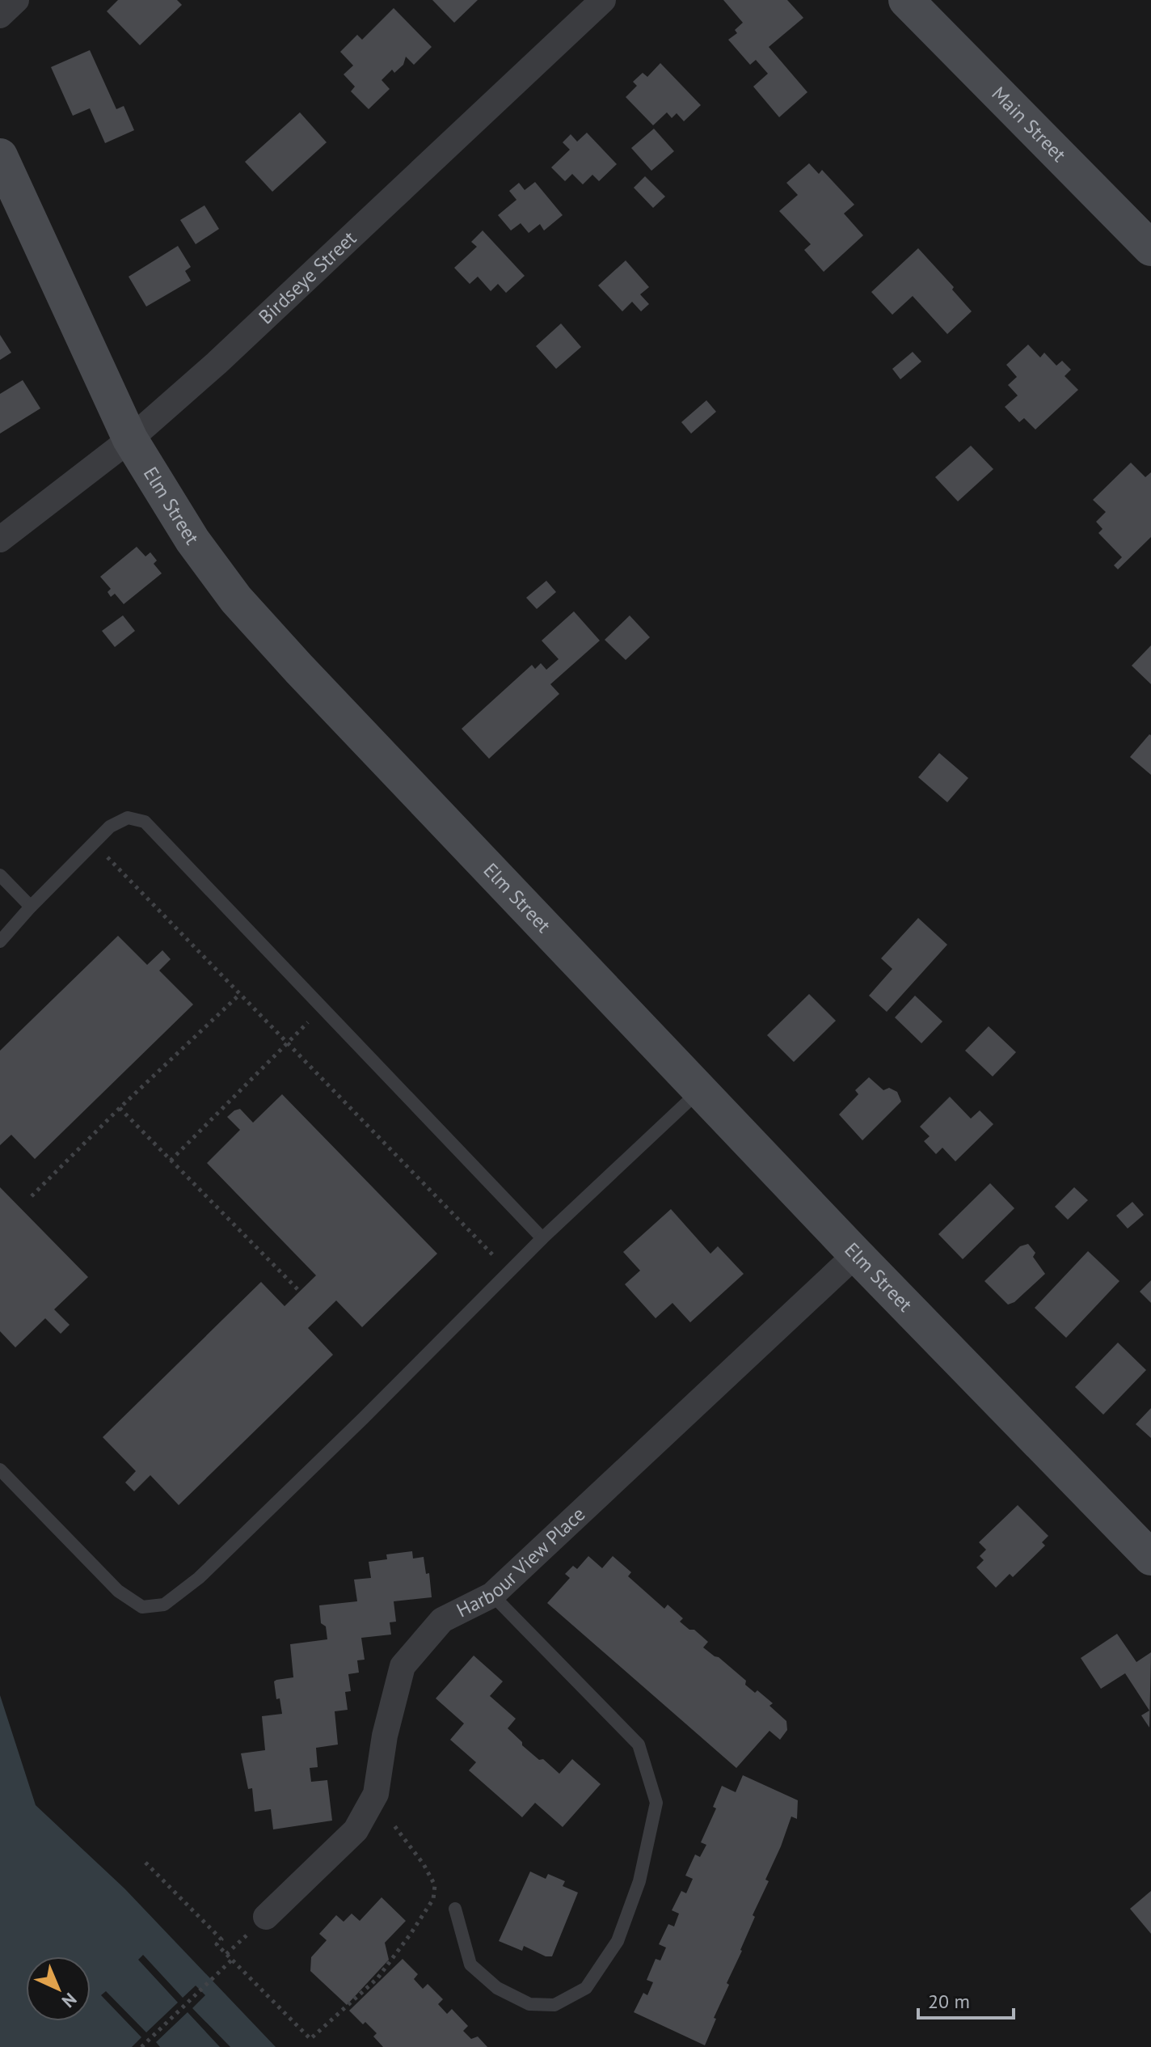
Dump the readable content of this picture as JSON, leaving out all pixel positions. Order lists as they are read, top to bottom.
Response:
{
  "streets": {
    "street": [
      "Main Street",
      "Birdseye Street",
      "Elm Street",
      "Harbour View Place"
    ]
  },
  "crossings": [
    ["Birdseye Street", "Elm Street"],
    ["Elm Street", "Harbour View Place"]
  ],
  "scale_bar": "20 m",
  "north": "bottom right"
}
